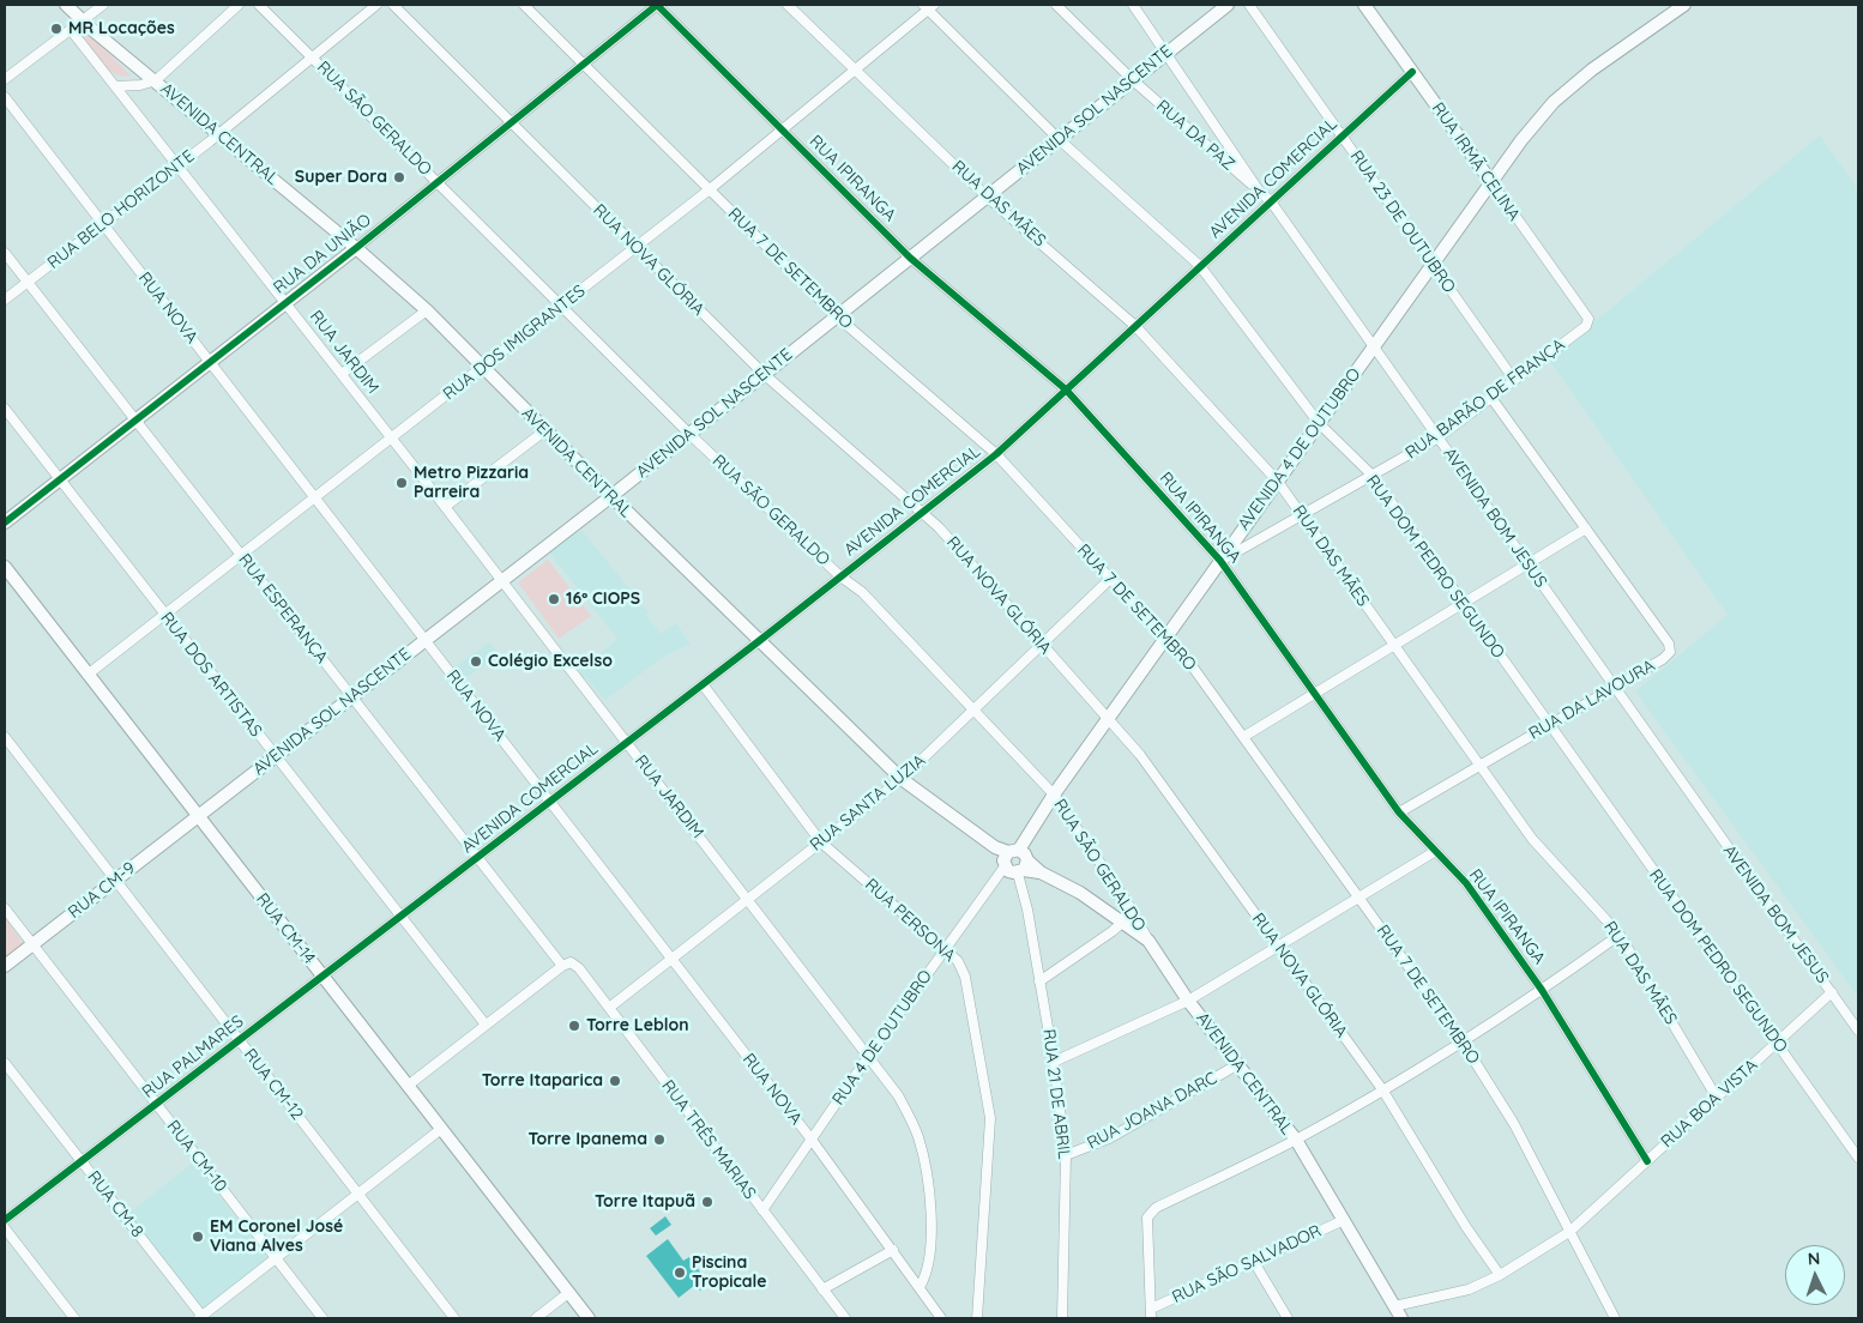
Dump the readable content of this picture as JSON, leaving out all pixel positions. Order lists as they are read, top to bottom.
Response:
{
  "streets": {
    "street": [
      "AVENIDA SOL NASCENTE",
      "RUA SÃO GERALDO",
      "AVENIDA CENTRAL",
      "RUA DA PAZ",
      "RUA IRMÃ CELINA",
      "RUA IPIRANGA",
      "AVENIDA COMERCIAL",
      "RUA DAS MÃES",
      "RUA BELO HORIZONTE",
      "RUA 23 DE OUTUBRO",
      "RUA DA UNIÃO",
      "RUA NOVA GLÓRIA",
      "RUA 7 DE SETEMBRO",
      "RUA NOVA",
      "RUA DOS IMIGRANTES",
      "RUA JARDIM",
      "RUA BARÃO DE FRANÇA",
      "AVENIDA 4 DE OUTUBRO",
      "AVENIDA BOM JESUS",
      "RUA DOM PEDRO SEGUNDO",
      "RUA ESPERANÇA",
      "RUA DOS ARTISTAS",
      "RUA DA LAVOURA",
      "RUA SANTA LUZIA",
      "RUA CM-9",
      "RUA PERSONA",
      "RUA CM-14",
      "RUA 4 DE OUTUBRO",
      "RUA PALMARES",
      "RUA CM-12",
      "RUA 21 DE ABRIL",
      "RUA BOA VISTA",
      "RUA JOANA DARC",
      "RUA TRÊS MARIAS",
      "RUA CM-10",
      "RUA CM-8",
      "RUA SÃO SALVADOR"
    ]
  },
  "crossings": [
    ["AVENIDA SOL NASCENTE", "RUA SÃO GERALDO"],
    ["AVENIDA SOL NASCENTE", "AVENIDA CENTRAL"],
    ["AVENIDA SOL NASCENTE", "RUA DA PAZ"],
    ["AVENIDA SOL NASCENTE", "RUA IPIRANGA"],
    ["AVENIDA SOL NASCENTE", "RUA DAS MÃES"],
    ["AVENIDA SOL NASCENTE", "RUA NOVA GLÓRIA"],
    ["AVENIDA SOL NASCENTE", "RUA 7 DE SETEMBRO"],
    ["AVENIDA SOL NASCENTE", "RUA NOVA"],
    ["AVENIDA SOL NASCENTE", "RUA JARDIM"],
    ["AVENIDA SOL NASCENTE", "AVENIDA BOM JESUS"],
    ["AVENIDA SOL NASCENTE", "RUA DOM PEDRO SEGUNDO"],
    ["AVENIDA SOL NASCENTE", "RUA ESPERANÇA"],
    ["AVENIDA SOL NASCENTE", "RUA DOS ARTISTAS"],
    ["AVENIDA SOL NASCENTE", "RUA CM-9"],
    ["AVENIDA SOL NASCENTE", "RUA CM-14"],
    ["RUA SÃO GERALDO", "AVENIDA CENTRAL"],
    ["RUA SÃO GERALDO", "AVENIDA COMERCIAL"],
    ["RUA SÃO GERALDO", "RUA BELO HORIZONTE"],
    ["RUA SÃO GERALDO", "RUA DA UNIÃO"],
    ["RUA SÃO GERALDO", "RUA DOS IMIGRANTES"],
    ["RUA SÃO GERALDO", "AVENIDA 4 DE OUTUBRO"],
    ["RUA SÃO GERALDO", "RUA SANTA LUZIA"],
    ["AVENIDA CENTRAL", "AVENIDA COMERCIAL"],
    ["AVENIDA CENTRAL", "RUA BELO HORIZONTE"],
    ["AVENIDA CENTRAL", "RUA DA UNIÃO"],
    ["AVENIDA CENTRAL", "RUA DOS IMIGRANTES"],
    ["AVENIDA CENTRAL", "RUA JARDIM"],
    ["AVENIDA CENTRAL", "AVENIDA 4 DE OUTUBRO"],
    ["AVENIDA CENTRAL", "RUA SANTA LUZIA"],
    ["AVENIDA CENTRAL", "RUA 4 DE OUTUBRO"],
    ["AVENIDA CENTRAL", "RUA 21 DE ABRIL"],
    ["AVENIDA CENTRAL", "RUA BOA VISTA"],
    ["AVENIDA CENTRAL", "RUA JOANA DARC"],
    ["AVENIDA CENTRAL", "RUA SÃO SALVADOR"],
    ["RUA DA PAZ", "AVENIDA BOM JESUS"],
    ["RUA IRMÃ CELINA", "AVENIDA COMERCIAL"],
    ["RUA IRMÃ CELINA", "RUA BARÃO DE FRANÇA"],
    ["RUA IRMÃ CELINA", "AVENIDA 4 DE OUTUBRO"],
    ["RUA IPIRANGA", "AVENIDA COMERCIAL"],
    ["RUA IPIRANGA", "RUA DA UNIÃO"],
    ["RUA IPIRANGA", "RUA DOS IMIGRANTES"],
    ["RUA IPIRANGA", "RUA BARÃO DE FRANÇA"],
    ["RUA IPIRANGA", "AVENIDA 4 DE OUTUBRO"],
    ["RUA IPIRANGA", "RUA DA LAVOURA"],
    ["RUA IPIRANGA", "RUA BOA VISTA"],
    ["AVENIDA COMERCIAL", "RUA DAS MÃES"],
    ["AVENIDA COMERCIAL", "RUA 23 DE OUTUBRO"],
    ["AVENIDA COMERCIAL", "RUA NOVA GLÓRIA"],
    ["AVENIDA COMERCIAL", "RUA 7 DE SETEMBRO"],
    ["AVENIDA COMERCIAL", "RUA NOVA"],
    ["AVENIDA COMERCIAL", "RUA JARDIM"],
    ["AVENIDA COMERCIAL", "AVENIDA BOM JESUS"],
    ["AVENIDA COMERCIAL", "RUA DOM PEDRO SEGUNDO"],
    ["AVENIDA COMERCIAL", "RUA ESPERANÇA"],
    ["AVENIDA COMERCIAL", "RUA DOS ARTISTAS"],
    ["AVENIDA COMERCIAL", "RUA PERSONA"],
    ["AVENIDA COMERCIAL", "RUA PALMARES"],
    ["RUA DAS MÃES", "RUA DOS IMIGRANTES"],
    ["RUA DAS MÃES", "RUA BARÃO DE FRANÇA"],
    ["RUA DAS MÃES", "AVENIDA 4 DE OUTUBRO"],
    ["RUA DAS MÃES", "RUA DA LAVOURA"],
    ["RUA DAS MÃES", "RUA BOA VISTA"],
    ["RUA BELO HORIZONTE", "RUA NOVA"],
    ["RUA BELO HORIZONTE", "RUA JARDIM"],
    ["RUA BELO HORIZONTE", "RUA ESPERANÇA"],
    ["RUA 23 DE OUTUBRO", "RUA BARÃO DE FRANÇA"],
    ["RUA 23 DE OUTUBRO", "AVENIDA 4 DE OUTUBRO"],
    ["RUA DA UNIÃO", "RUA NOVA GLÓRIA"],
    ["RUA DA UNIÃO", "RUA 7 DE SETEMBRO"],
    ["RUA DA UNIÃO", "RUA NOVA"],
    ["RUA DA UNIÃO", "RUA JARDIM"],
    ["RUA DA UNIÃO", "RUA ESPERANÇA"],
    ["RUA DA UNIÃO", "RUA DOS ARTISTAS"],
    ["RUA NOVA GLÓRIA", "RUA DOS IMIGRANTES"],
    ["RUA NOVA GLÓRIA", "AVENIDA 4 DE OUTUBRO"],
    ["RUA NOVA GLÓRIA", "RUA SANTA LUZIA"],
    ["RUA NOVA GLÓRIA", "RUA BOA VISTA"],
    ["RUA 7 DE SETEMBRO", "RUA DOS IMIGRANTES"],
    ["RUA 7 DE SETEMBRO", "AVENIDA 4 DE OUTUBRO"],
    ["RUA 7 DE SETEMBRO", "RUA SANTA LUZIA"],
    ["RUA 7 DE SETEMBRO", "RUA BOA VISTA"],
    ["RUA NOVA", "RUA DOS IMIGRANTES"],
    ["RUA NOVA", "RUA JARDIM"],
    ["RUA NOVA", "RUA SANTA LUZIA"],
    ["RUA NOVA", "RUA 4 DE OUTUBRO"],
    ["RUA DOS IMIGRANTES", "RUA JARDIM"],
    ["RUA DOS IMIGRANTES", "RUA DOM PEDRO SEGUNDO"],
    ["RUA DOS IMIGRANTES", "RUA ESPERANÇA"],
    ["RUA DOS IMIGRANTES", "RUA DOS ARTISTAS"],
    ["RUA DOS IMIGRANTES", "RUA CM-14"],
    ["RUA JARDIM", "RUA SANTA LUZIA"],
    ["RUA JARDIM", "RUA 4 DE OUTUBRO"],
    ["RUA BARÃO DE FRANÇA", "AVENIDA 4 DE OUTUBRO"],
    ["RUA BARÃO DE FRANÇA", "AVENIDA BOM JESUS"],
    ["RUA BARÃO DE FRANÇA", "RUA DOM PEDRO SEGUNDO"],
    ["RUA BARÃO DE FRANÇA", "RUA DA LAVOURA"],
    ["AVENIDA 4 DE OUTUBRO", "AVENIDA BOM JESUS"],
    ["AVENIDA 4 DE OUTUBRO", "RUA DOM PEDRO SEGUNDO"],
    ["AVENIDA 4 DE OUTUBRO", "RUA 4 DE OUTUBRO"],
    ["AVENIDA BOM JESUS", "RUA DA LAVOURA"],
    ["AVENIDA BOM JESUS", "RUA BOA VISTA"],
    ["RUA DOM PEDRO SEGUNDO", "RUA DA LAVOURA"],
    ["RUA DOM PEDRO SEGUNDO", "RUA BOA VISTA"],
    ["RUA ESPERANÇA", "RUA TRÊS MARIAS"],
    ["RUA DOS ARTISTAS", "RUA PALMARES"],
    ["RUA SANTA LUZIA", "RUA PERSONA"],
    ["RUA SANTA LUZIA", "RUA TRÊS MARIAS"],
    ["RUA CM-9", "RUA CM-14"],
    ["RUA CM-9", "RUA CM-12"],
    ["RUA CM-9", "RUA CM-10"],
    ["RUA PERSONA", "RUA 4 DE OUTUBRO"],
    ["RUA CM-14", "RUA PALMARES"],
    ["RUA 4 DE OUTUBRO", "RUA TRÊS MARIAS"],
    ["RUA PALMARES", "RUA CM-12"],
    ["RUA PALMARES", "RUA CM-10"],
    ["RUA PALMARES", "RUA CM-8"],
    ["RUA 21 DE ABRIL", "RUA JOANA DARC"]
  ],
  "places": [
    "MR Locações",
    "Super Dora",
    "Metro Pizzaria Parreira",
    "16º CIOPS",
    "Colégio Excelso",
    "Torre Leblon",
    "Torre Itaparica",
    "Torre Ipanema",
    "Torre Itapuã",
    "EM Coronel José Viana Alves",
    "Piscina Tropicale"
  ],
  "north": "top"
}
